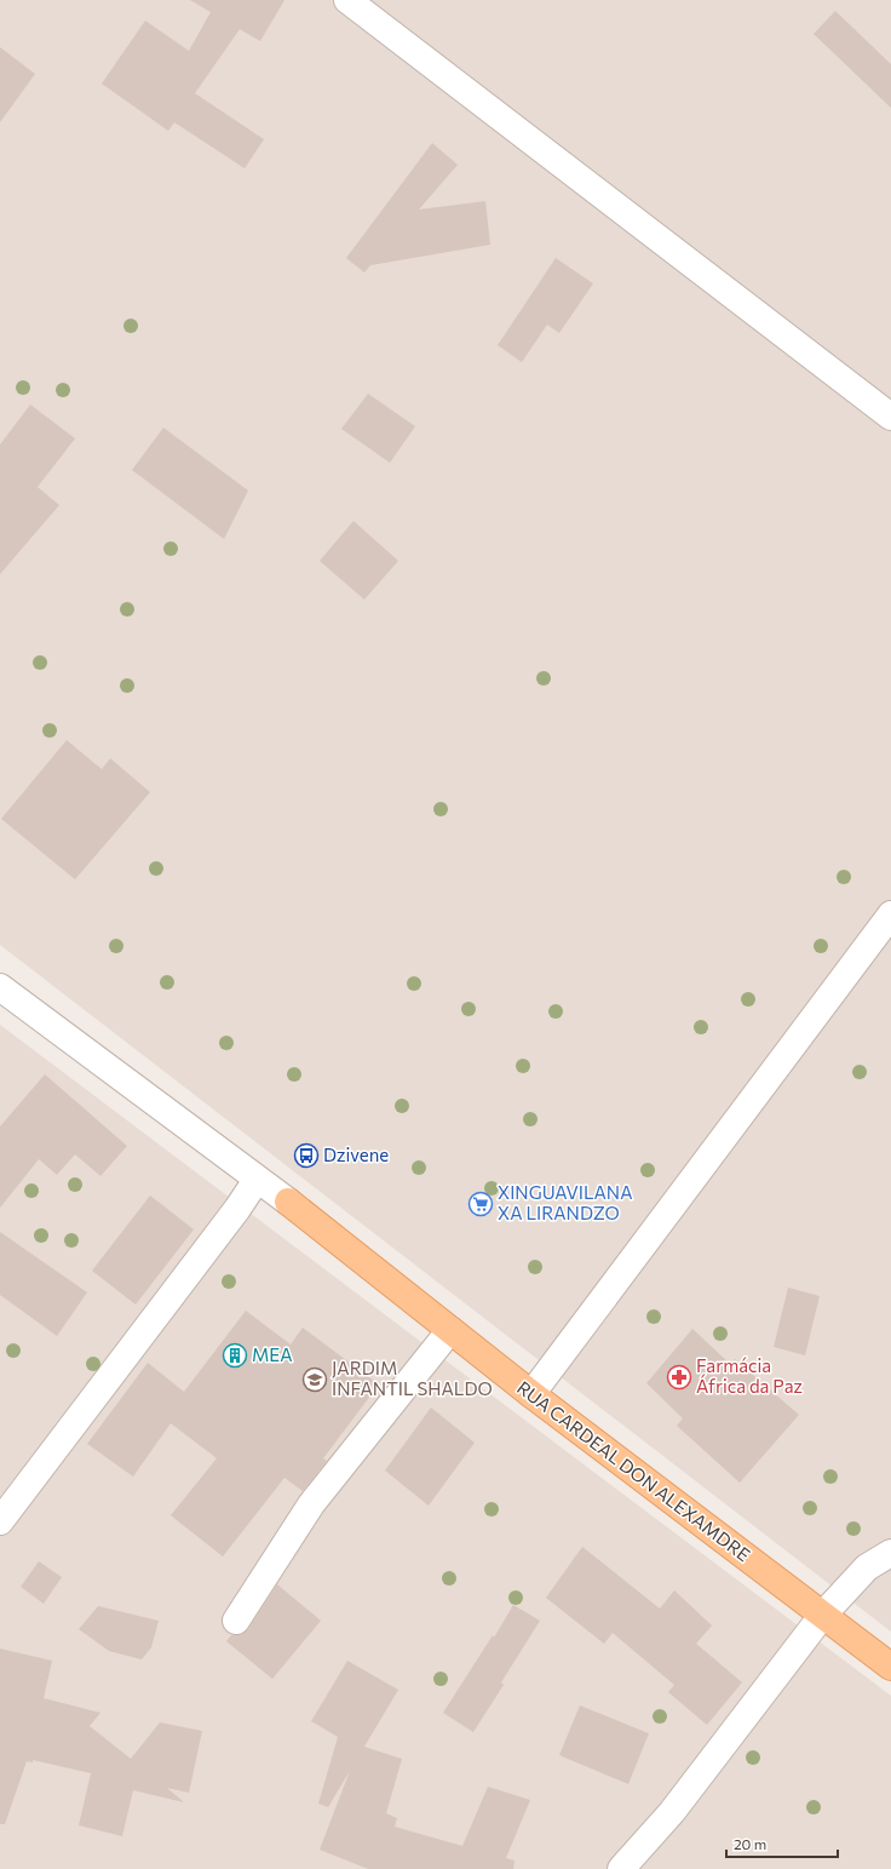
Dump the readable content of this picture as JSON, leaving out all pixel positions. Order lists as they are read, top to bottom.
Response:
{
  "streets": {
    "main road": ["RUA CARDEAL DON ALEXAMDRE"]
  },
  "places": {
    "bus stop": ["Dzivene"],
    "supermarket": ["XINGUAVILANA XA LIRANDZO"],
    "building": ["MEA"],
    "pharmacy": ["Farmácia África da Paz"],
    "school or university": ["JARDIM INFANTIL SHALDO"]
  },
  "scale_bar": "20 m"
}
